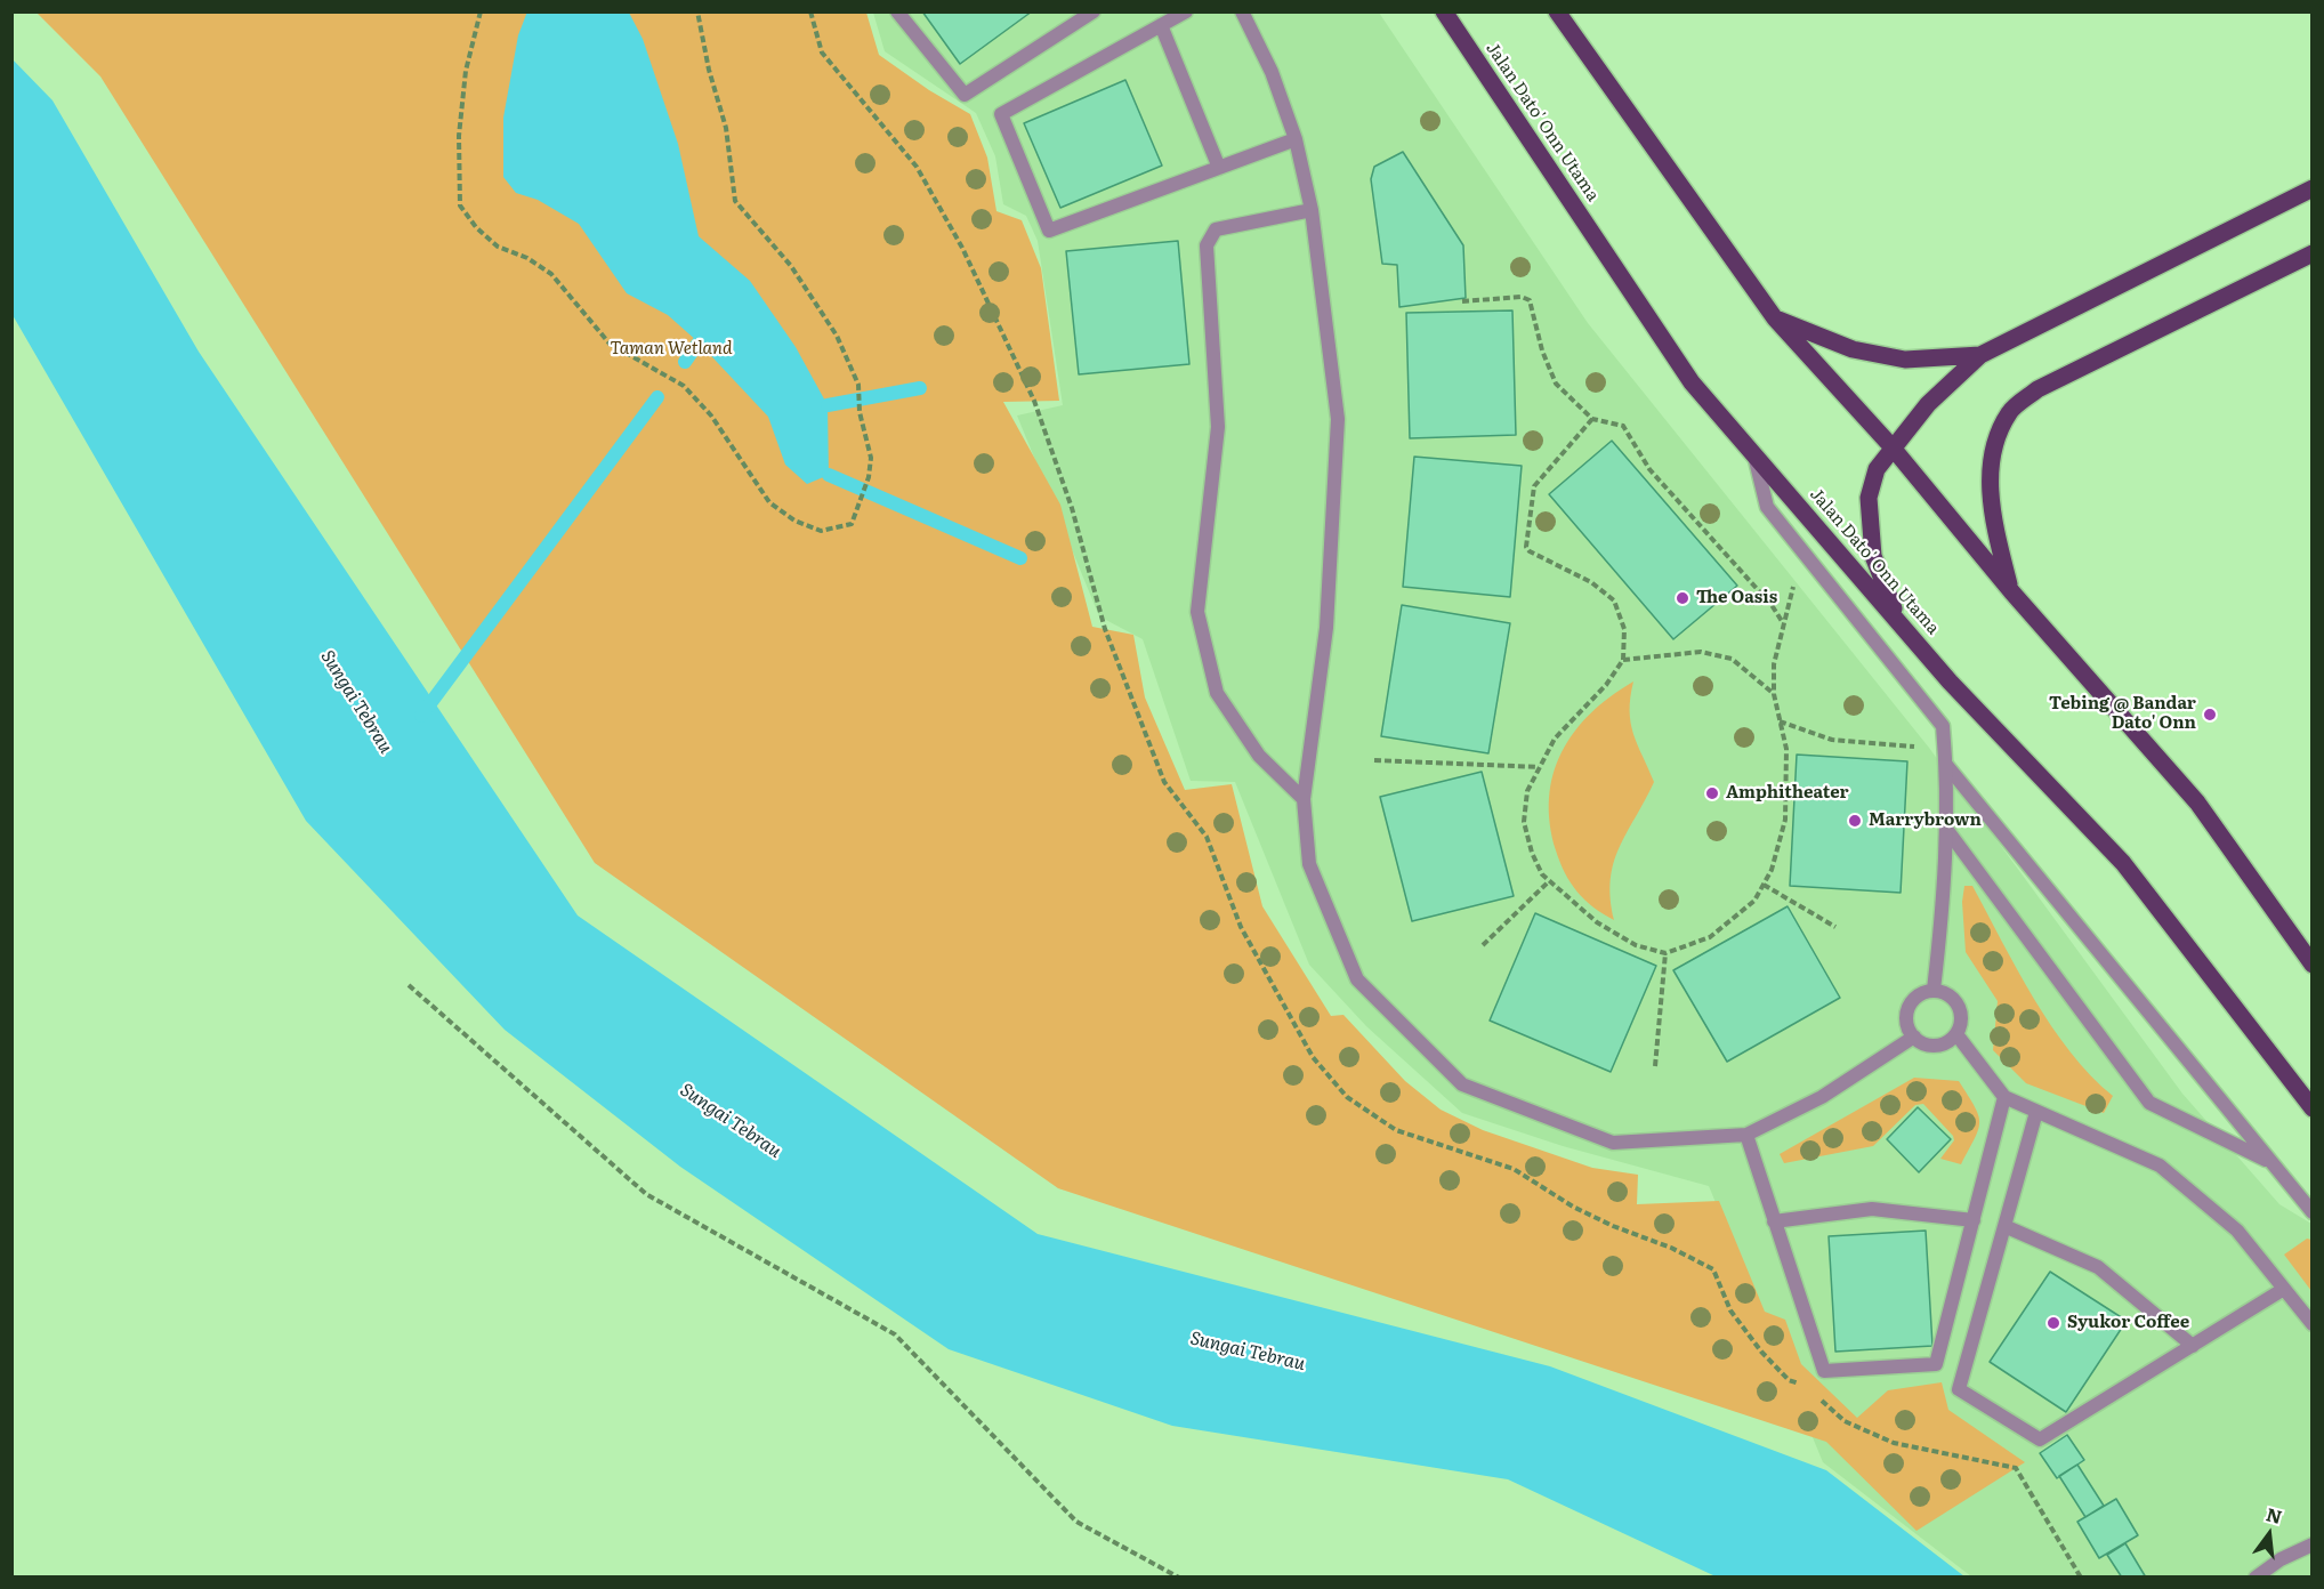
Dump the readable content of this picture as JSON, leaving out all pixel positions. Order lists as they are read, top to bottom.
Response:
{
  "streets": {
    "main road": ["Jalan Dato' Onn Utama"]
  },
  "water": ["Sungai Tebrau"],
  "parks": ["Taman Wetland"],
  "places": [
    "The Oasis",
    "Tebing @ Bandar Dato' Onn",
    "Amphitheater",
    "Marrybrown",
    "Syukor Coffee"
  ],
  "north": "top"
}
